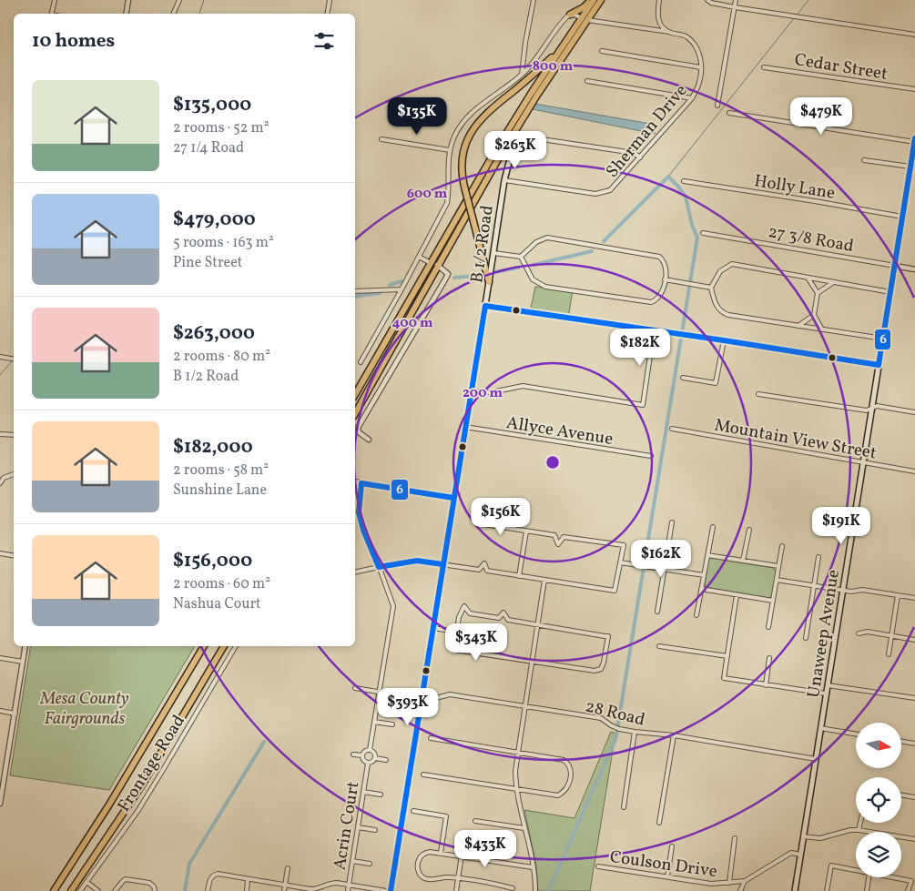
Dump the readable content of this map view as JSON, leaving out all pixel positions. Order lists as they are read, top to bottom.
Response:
{
  "streets": {
    "main road": ["B 1/2 Road", "Unaweep Avenue"],
    "street": [
      "Cedar Street",
      "Sherman Drive",
      "Holly Lane",
      "27 3/8 Road",
      "Allyce Avenue",
      "Mountain View Street",
      "28 Road",
      "Frontage Road",
      "Acrin Court",
      "Coulson Drive"
    ]
  },
  "crossings": [
    ["Sherman Drive", "B 1/2 Road"],
    ["Holly Lane", "Unaweep Avenue"],
    ["27 3/8 Road", "Unaweep Avenue"],
    ["B 1/2 Road", "Allyce Avenue"],
    ["B 1/2 Road", "28 Road"],
    ["Mountain View Street", "Unaweep Avenue"],
    ["Unaweep Avenue", "28 Road"],
    ["Unaweep Avenue", "Coulson Drive"]
  ],
  "parks": ["Mesa County Fairgrounds"],
  "lines": ["transit line 6"],
  "north": "right",
  "page": {
    "heading": "10 homes",
    "list": [
      {
        "name": "$135,000",
        "note": "2 rooms · 52 m² · 27 1/4 Road"
      },
      {
        "name": "$479,000",
        "note": "5 rooms · 163 m² · Pine Street"
      },
      {
        "name": "$263,000",
        "note": "2 rooms · 80 m² · B 1/2 Road"
      },
      {
        "name": "$182,000",
        "note": "2 rooms · 58 m² · Sunshine Lane"
      },
      {
        "name": "$156,000",
        "note": "2 rooms · 60 m² · Nashua Court"
      }
    ],
    "price": [
      "$135K",
      "$479K",
      "$263K",
      "$182K",
      "$156K",
      "$191K",
      "$162K",
      "$343K",
      "$393K",
      "$433K"
    ]
  },
  "rings": [
    "800 m",
    "600 m",
    "400 m",
    "200 m"
  ]
}
